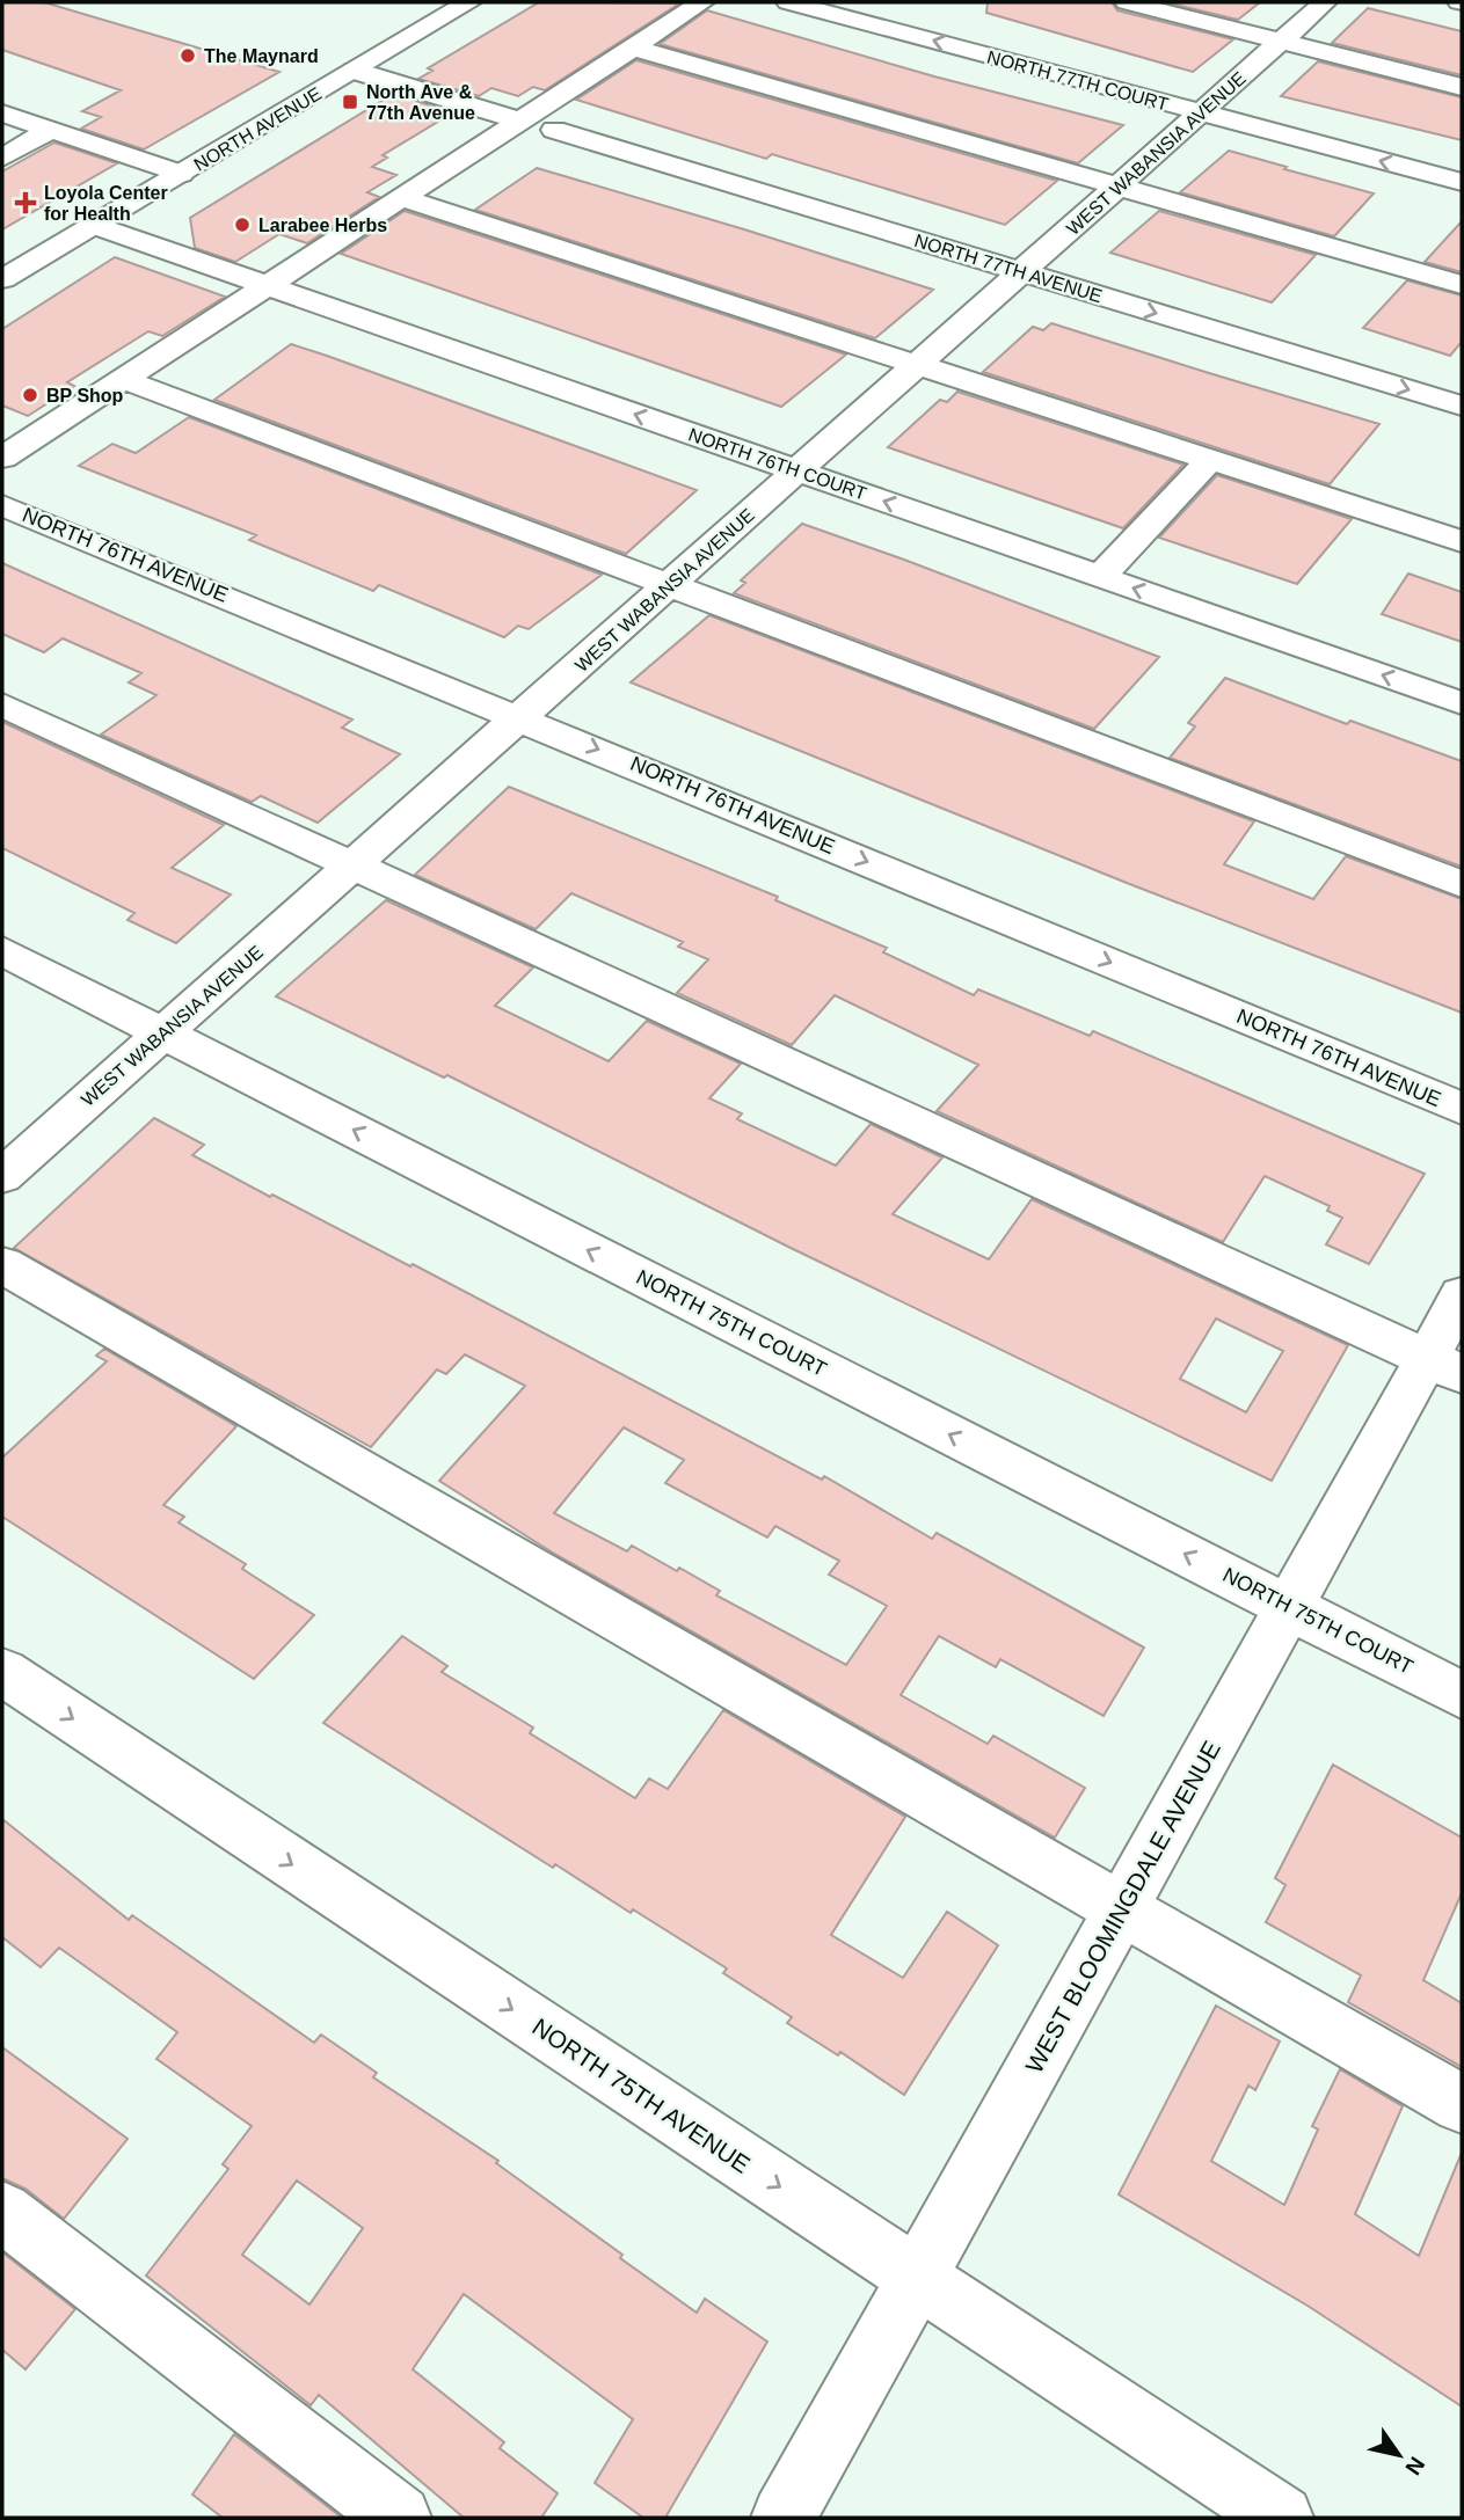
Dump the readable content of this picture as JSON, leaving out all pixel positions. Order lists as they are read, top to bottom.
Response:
{
  "streets": {
    "street": [
      "NORTH 77TH COURT",
      "NORTH AVENUE",
      "WEST WABANSIA AVENUE",
      "NORTH 77TH AVENUE",
      "NORTH 76TH COURT",
      "NORTH 76TH AVENUE",
      "NORTH 75TH COURT",
      "WEST BLOOMINGDALE AVENUE",
      "NORTH 75TH AVENUE"
    ]
  },
  "crossings": [
    ["NORTH 77TH COURT", "WEST WABANSIA AVENUE"],
    ["NORTH AVENUE", "NORTH 76TH COURT"],
    ["WEST WABANSIA AVENUE", "NORTH 77TH AVENUE"],
    ["WEST WABANSIA AVENUE", "NORTH 76TH COURT"],
    ["WEST WABANSIA AVENUE", "NORTH 76TH AVENUE"],
    ["WEST WABANSIA AVENUE", "NORTH 75TH COURT"],
    ["NORTH 75TH COURT", "WEST BLOOMINGDALE AVENUE"],
    ["WEST BLOOMINGDALE AVENUE", "NORTH 75TH AVENUE"]
  ],
  "places": {
    "other": ["The Maynard", "Larabee Herbs", "BP Shop"],
    "transit": ["North Ave & 77th Avenue"],
    "health": ["Loyola Center for Health"]
  },
  "north": "bottom right"
}
